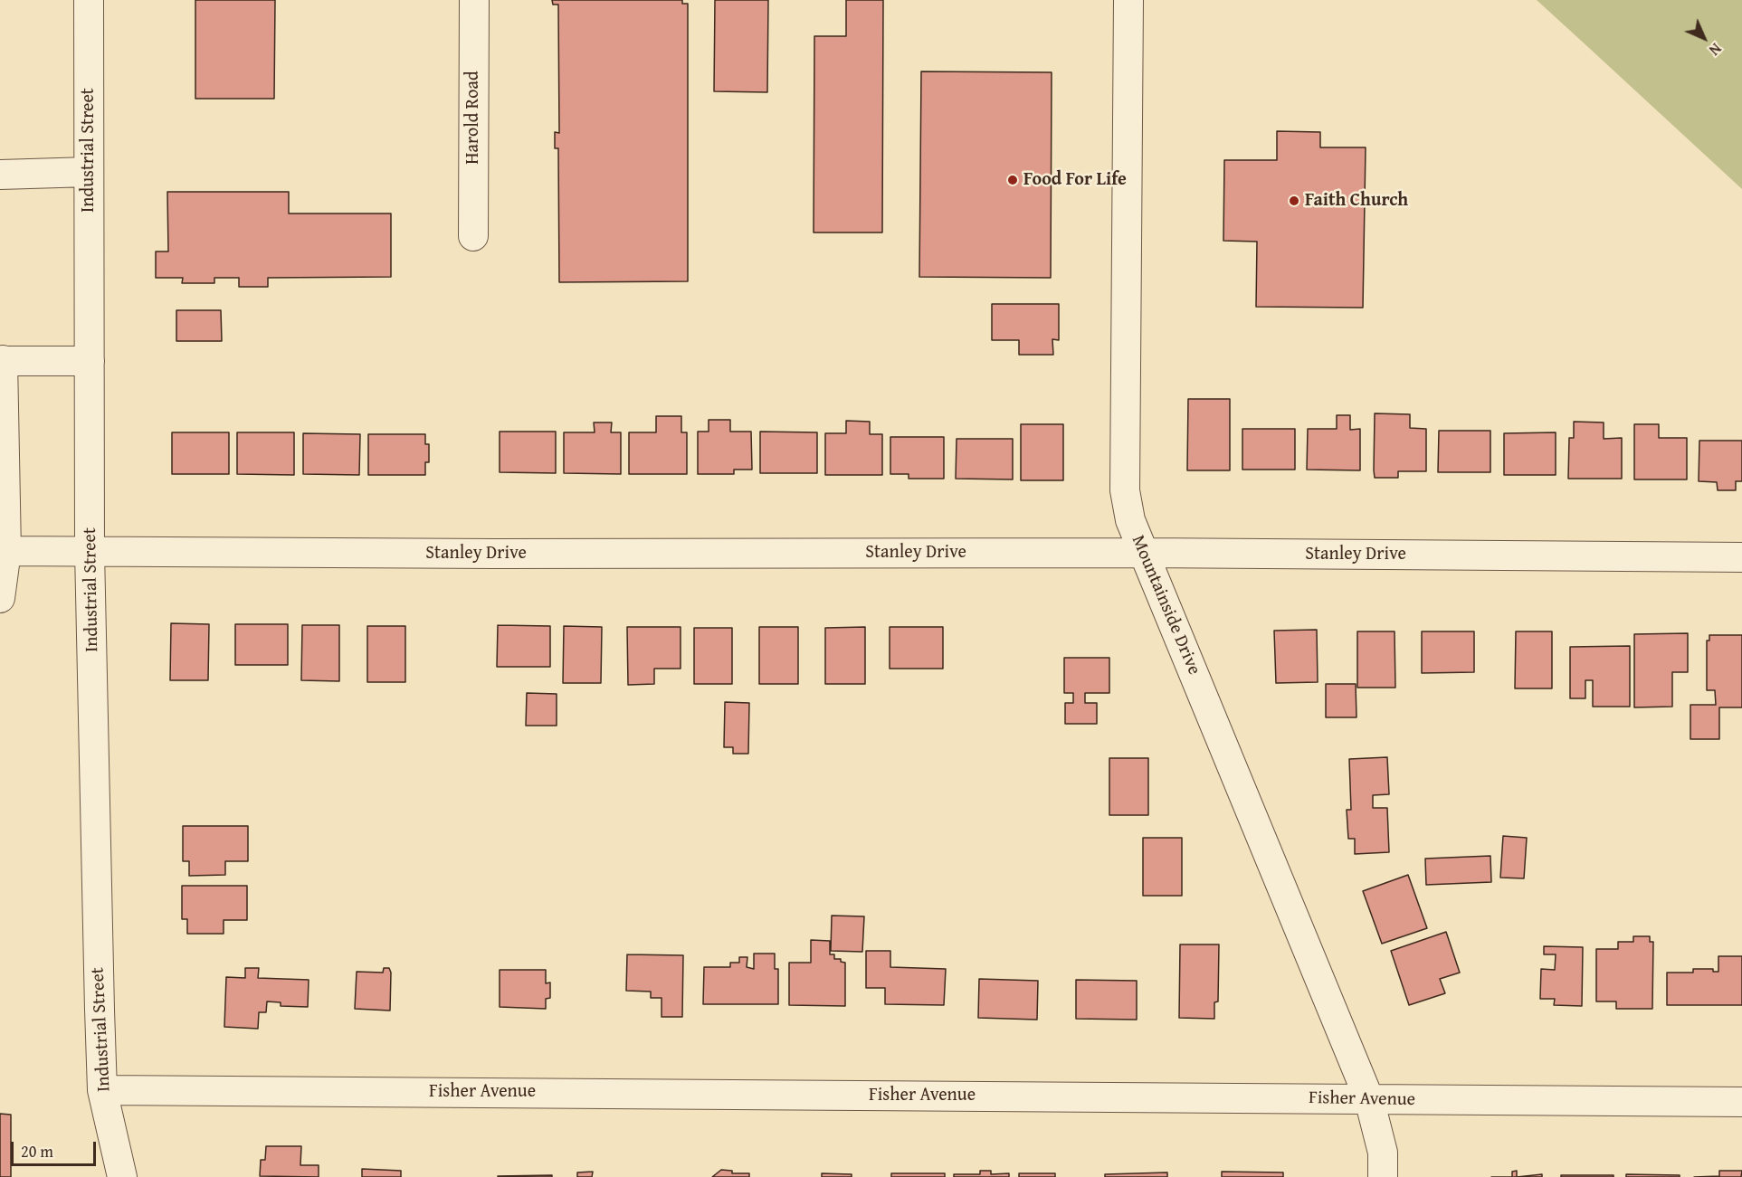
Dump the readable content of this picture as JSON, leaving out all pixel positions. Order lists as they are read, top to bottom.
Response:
{
  "streets": {
    "street": [
      "Harold Road",
      "Industrial Street",
      "Stanley Drive",
      "Mountainside Drive",
      "Fisher Avenue"
    ]
  },
  "crossings": [
    ["Industrial Street", "Stanley Drive"],
    ["Industrial Street", "Fisher Avenue"],
    ["Stanley Drive", "Mountainside Drive"],
    ["Mountainside Drive", "Fisher Avenue"]
  ],
  "places": ["Food For Life", "Faith Church"],
  "scale_bar": "20 m",
  "north": "bottom right"
}
